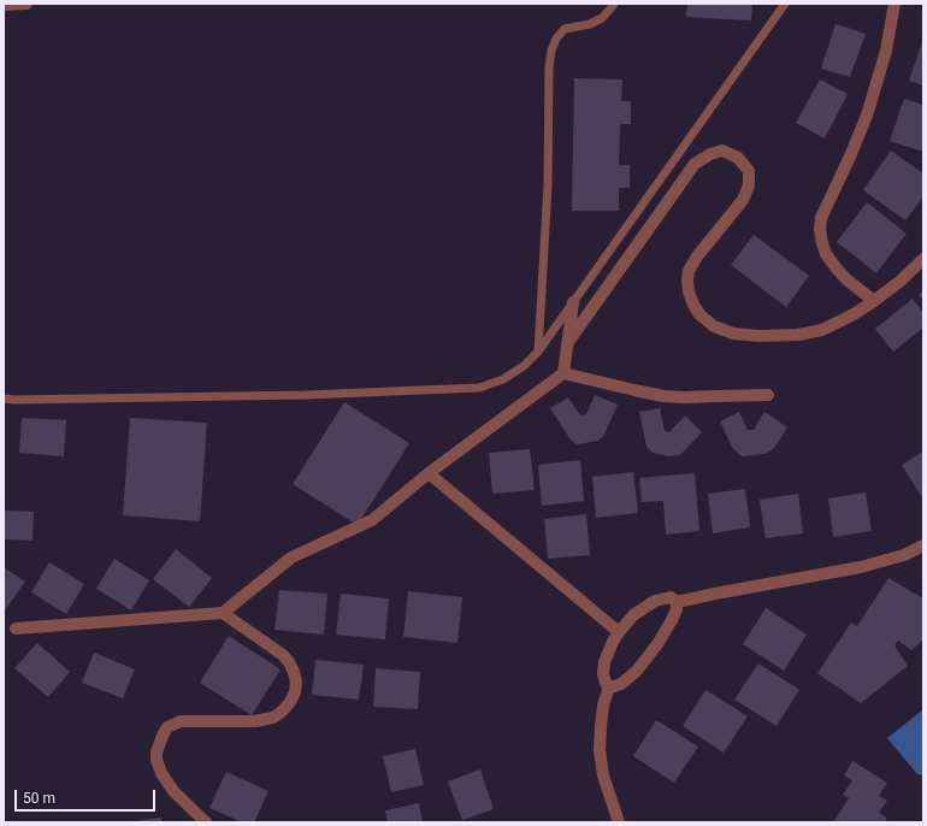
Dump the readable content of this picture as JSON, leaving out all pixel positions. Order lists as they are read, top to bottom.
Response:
{
  "scale_bar": "50 m"
}
